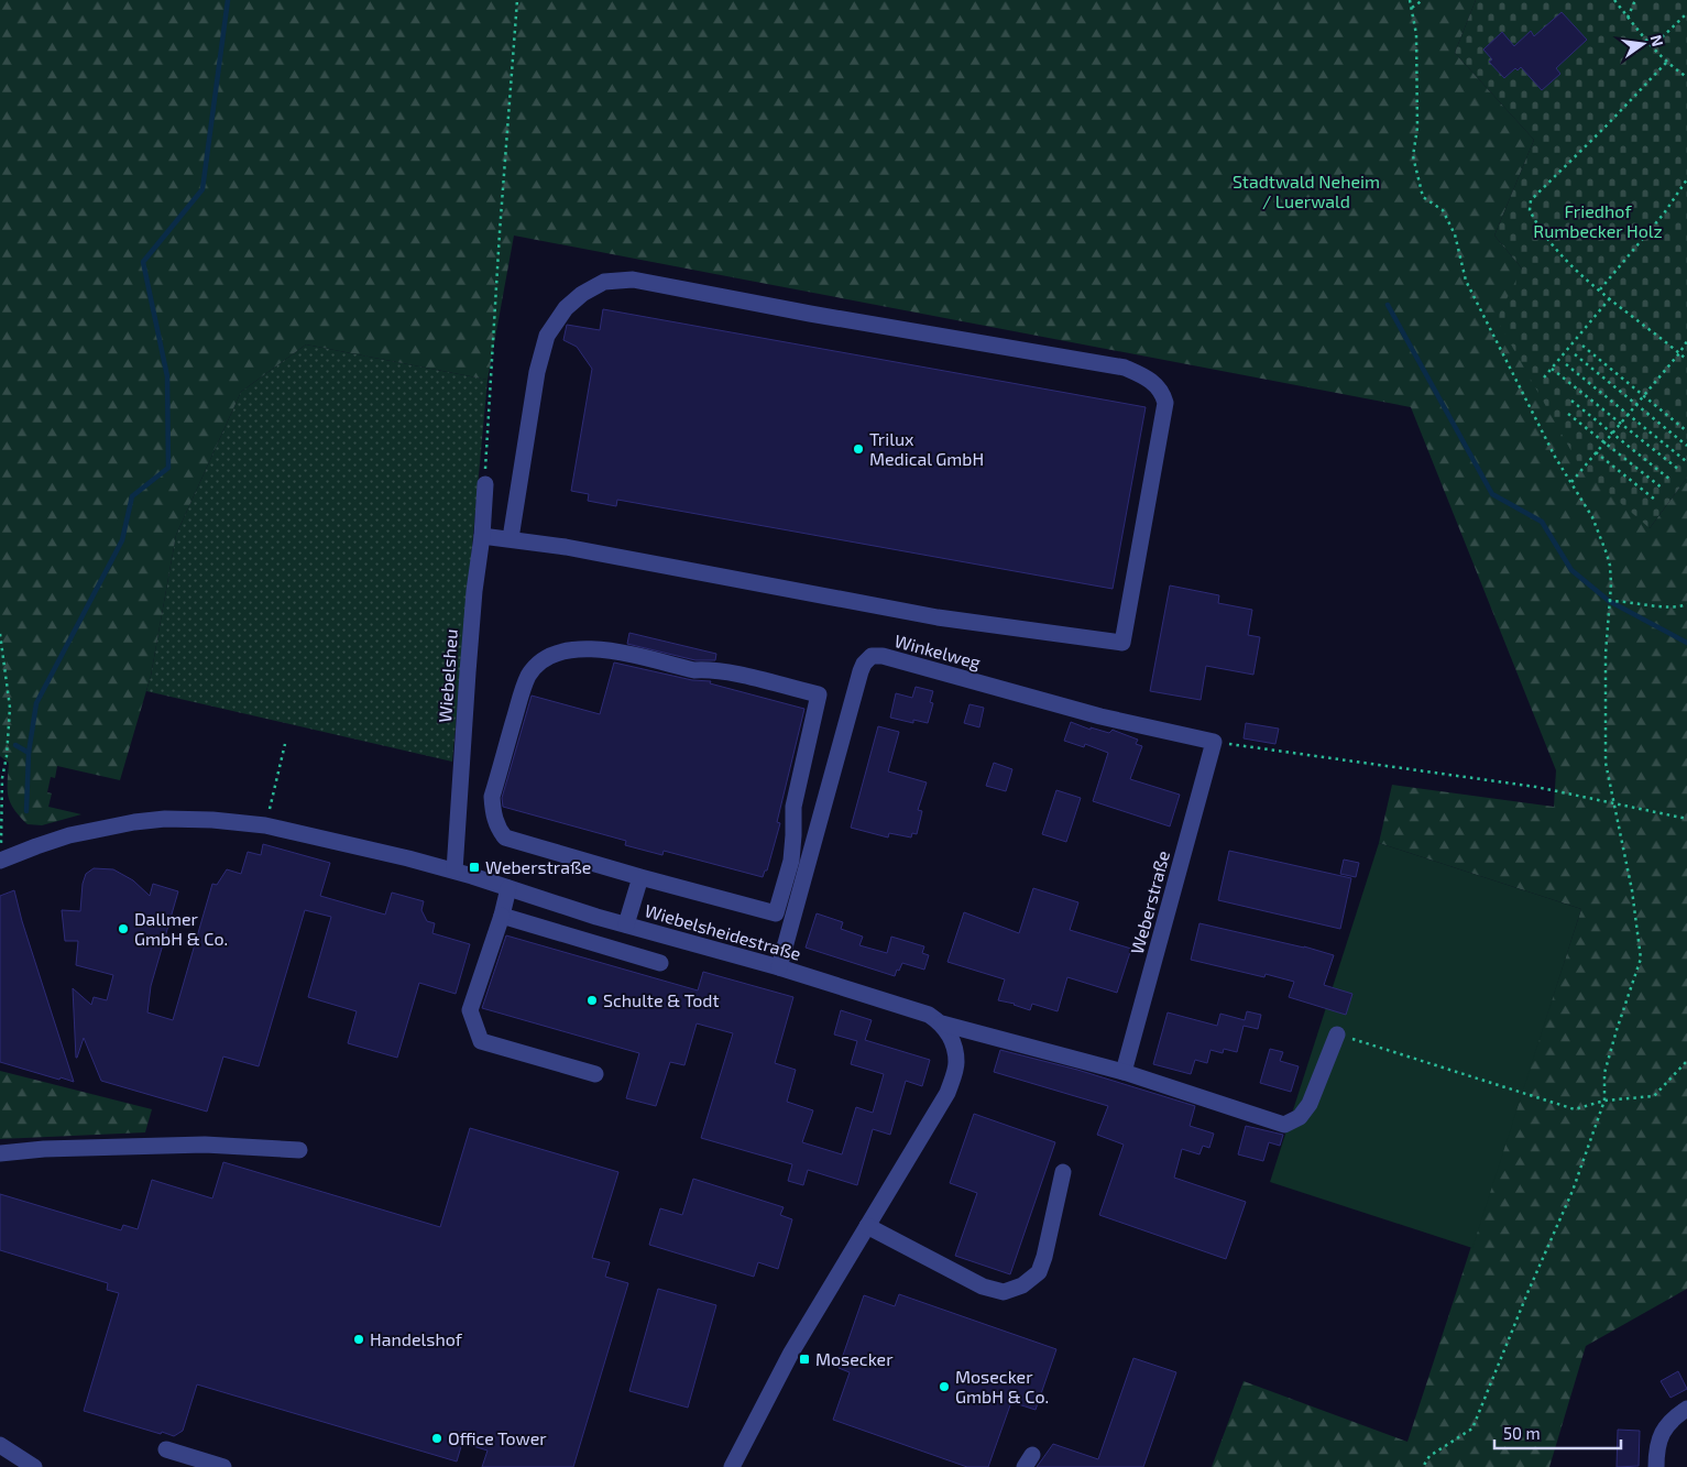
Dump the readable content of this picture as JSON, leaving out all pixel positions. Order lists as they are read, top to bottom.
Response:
{
  "streets": {
    "street": [
      "Winkelweg",
      "Wiebelsheu",
      "Weberstraße",
      "Wiebelsheidestraße"
    ]
  },
  "crossings": [
    ["Winkelweg", "Weberstraße"],
    ["Winkelweg", "Wiebelsheidestraße"],
    ["Wiebelsheu", "Wiebelsheidestraße"],
    ["Weberstraße", "Wiebelsheidestraße"]
  ],
  "parks": ["Stadtwald Neheim / Luerwald", "Friedhof Rumbecker Holz"],
  "places": {
    "other": [
      "Trilux Medical GmbH",
      "Dallmer GmbH & Co.",
      "Schulte & Todt",
      "Handelshof",
      "Mosecker GmbH & Co.",
      "Office Tower"
    ],
    "transit": ["Weberstraße", "Mosecker"]
  },
  "scale_bar": "50 m",
  "north": "right"
}
